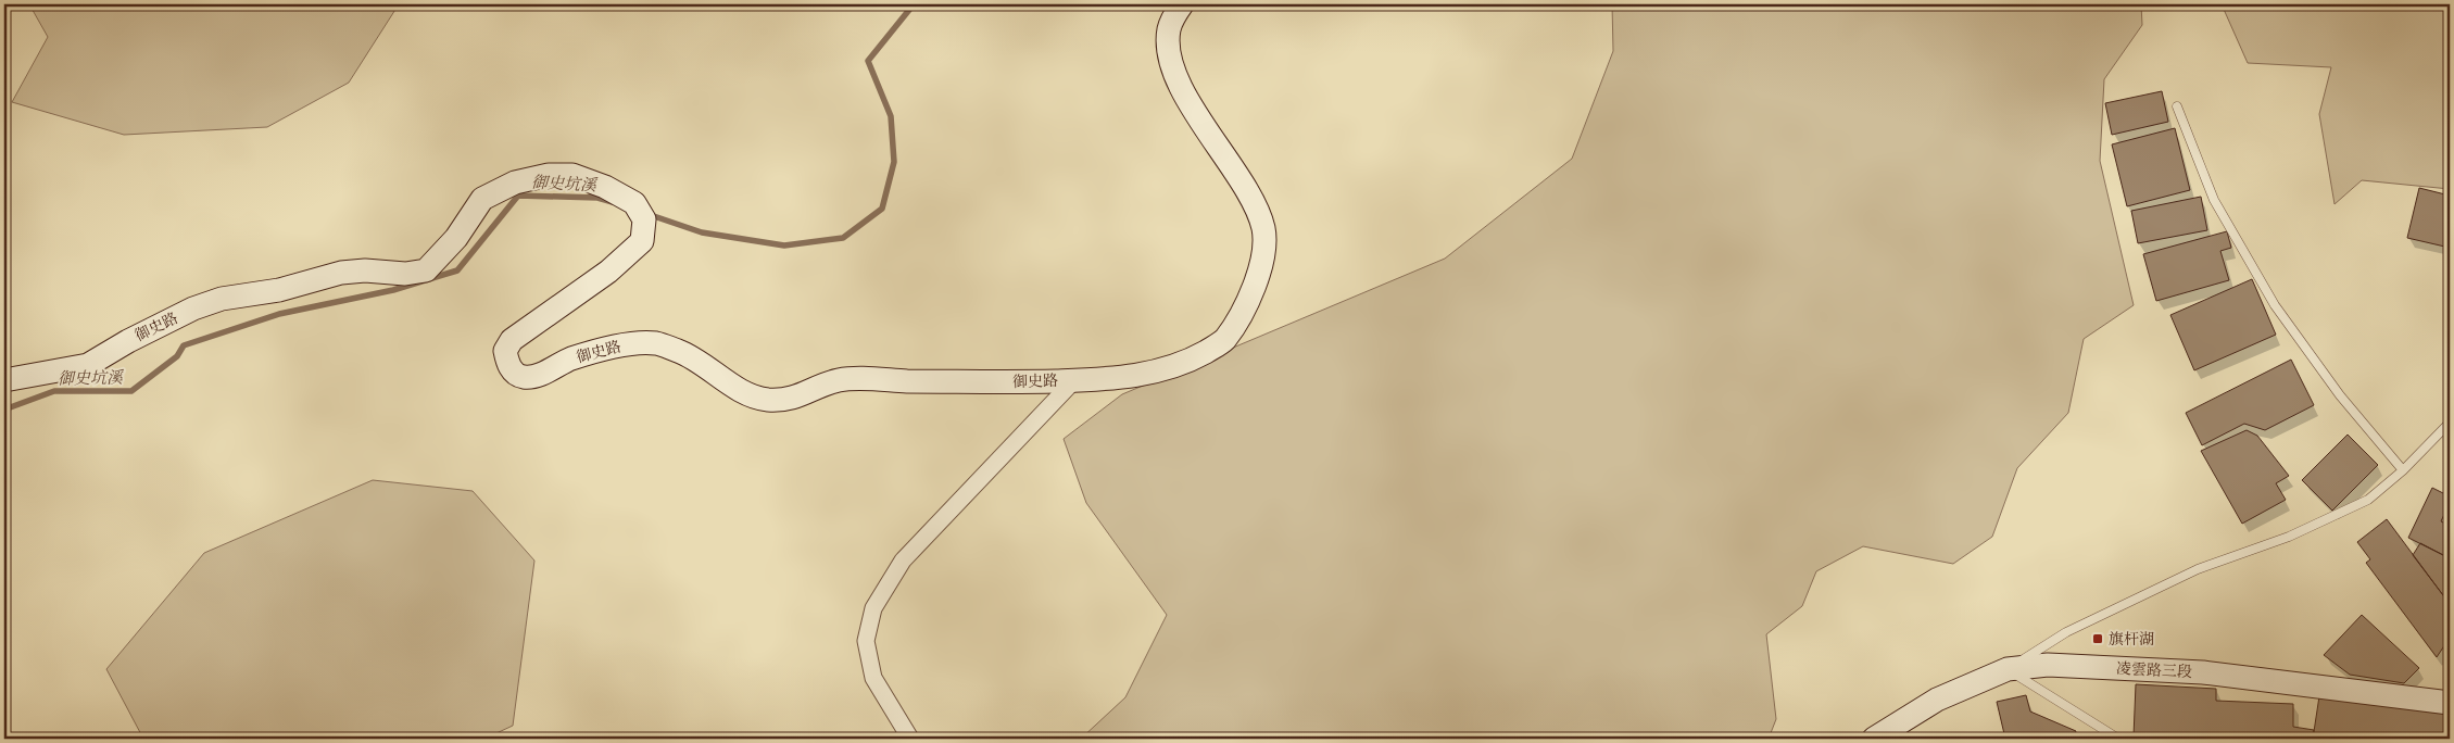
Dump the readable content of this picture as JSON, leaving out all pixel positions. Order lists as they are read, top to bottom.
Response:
{
  "streets": {
    "street": ["御史路", "凌雲路三段"]
  },
  "water": ["御史坑溪"],
  "places": {
    "transit": ["旗杆湖"]
  }
}
